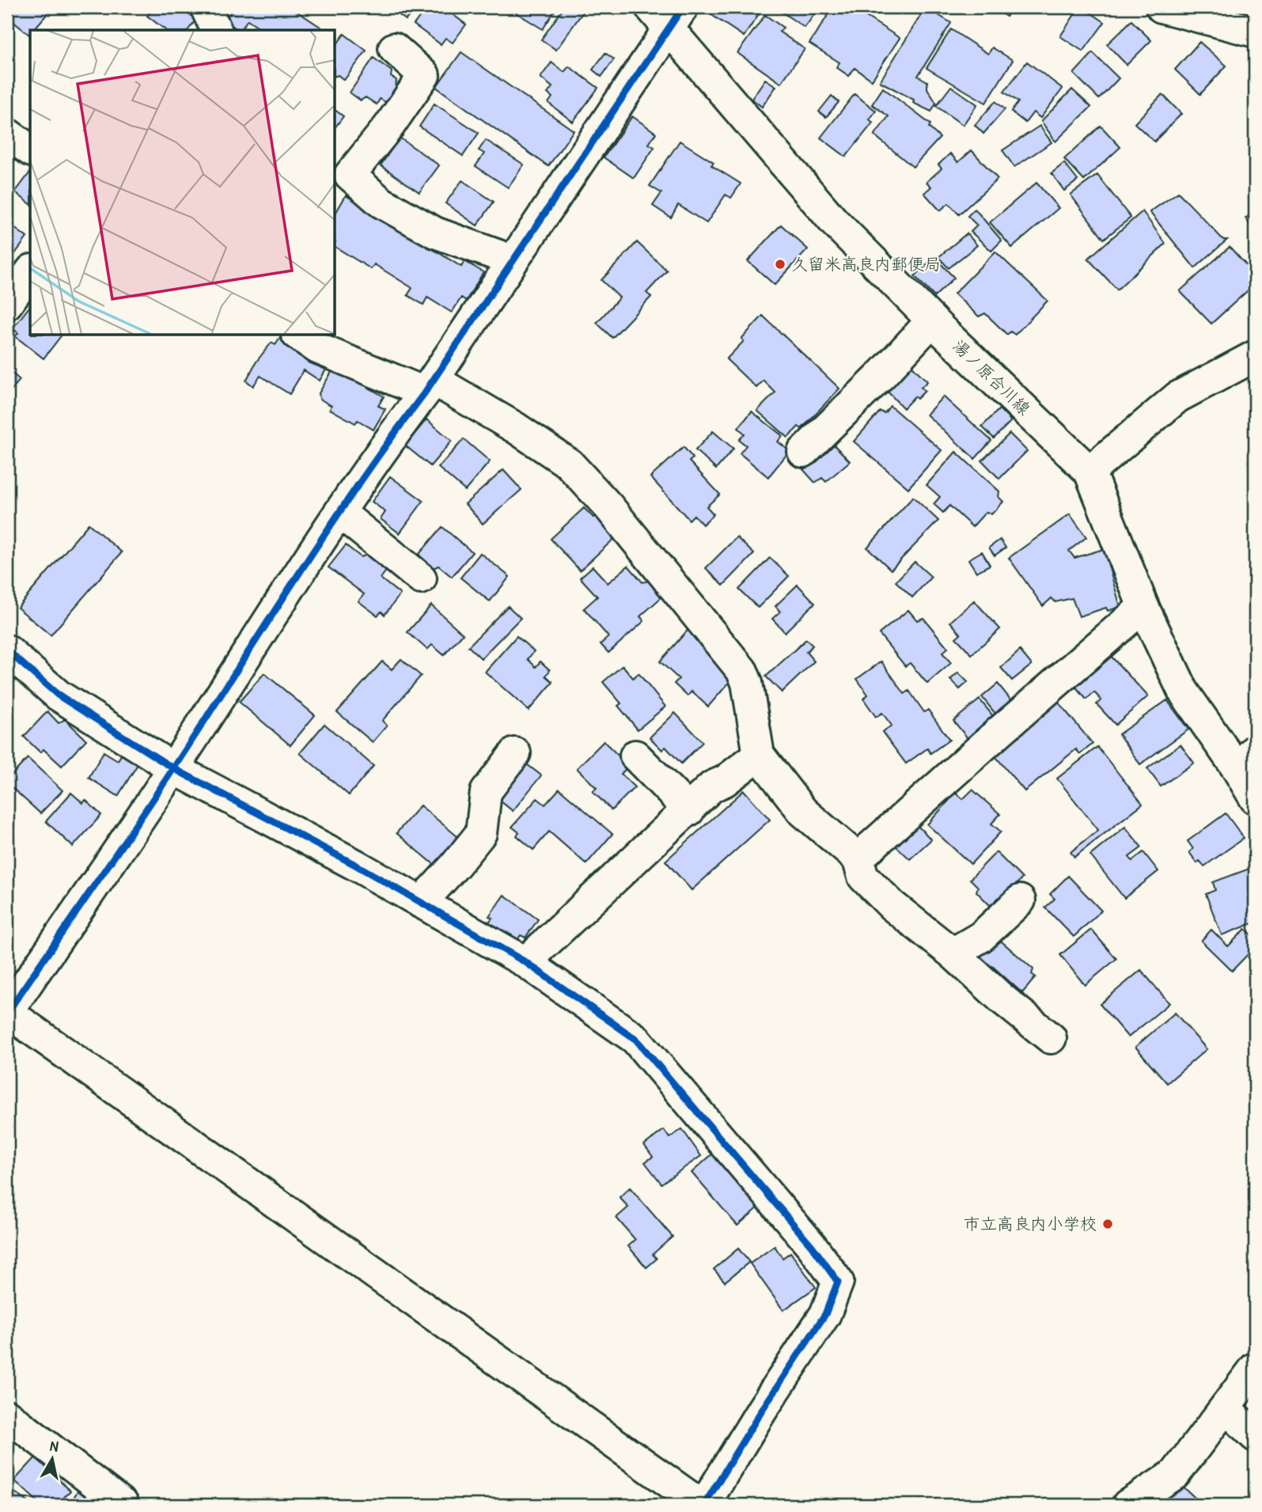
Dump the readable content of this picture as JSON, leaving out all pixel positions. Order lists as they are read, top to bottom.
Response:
{
  "streets": {
    "street": ["湯ノ原合川線"]
  },
  "places": ["久留米高良内郵便局", "市立高良内小学校"],
  "north": "top"
}
